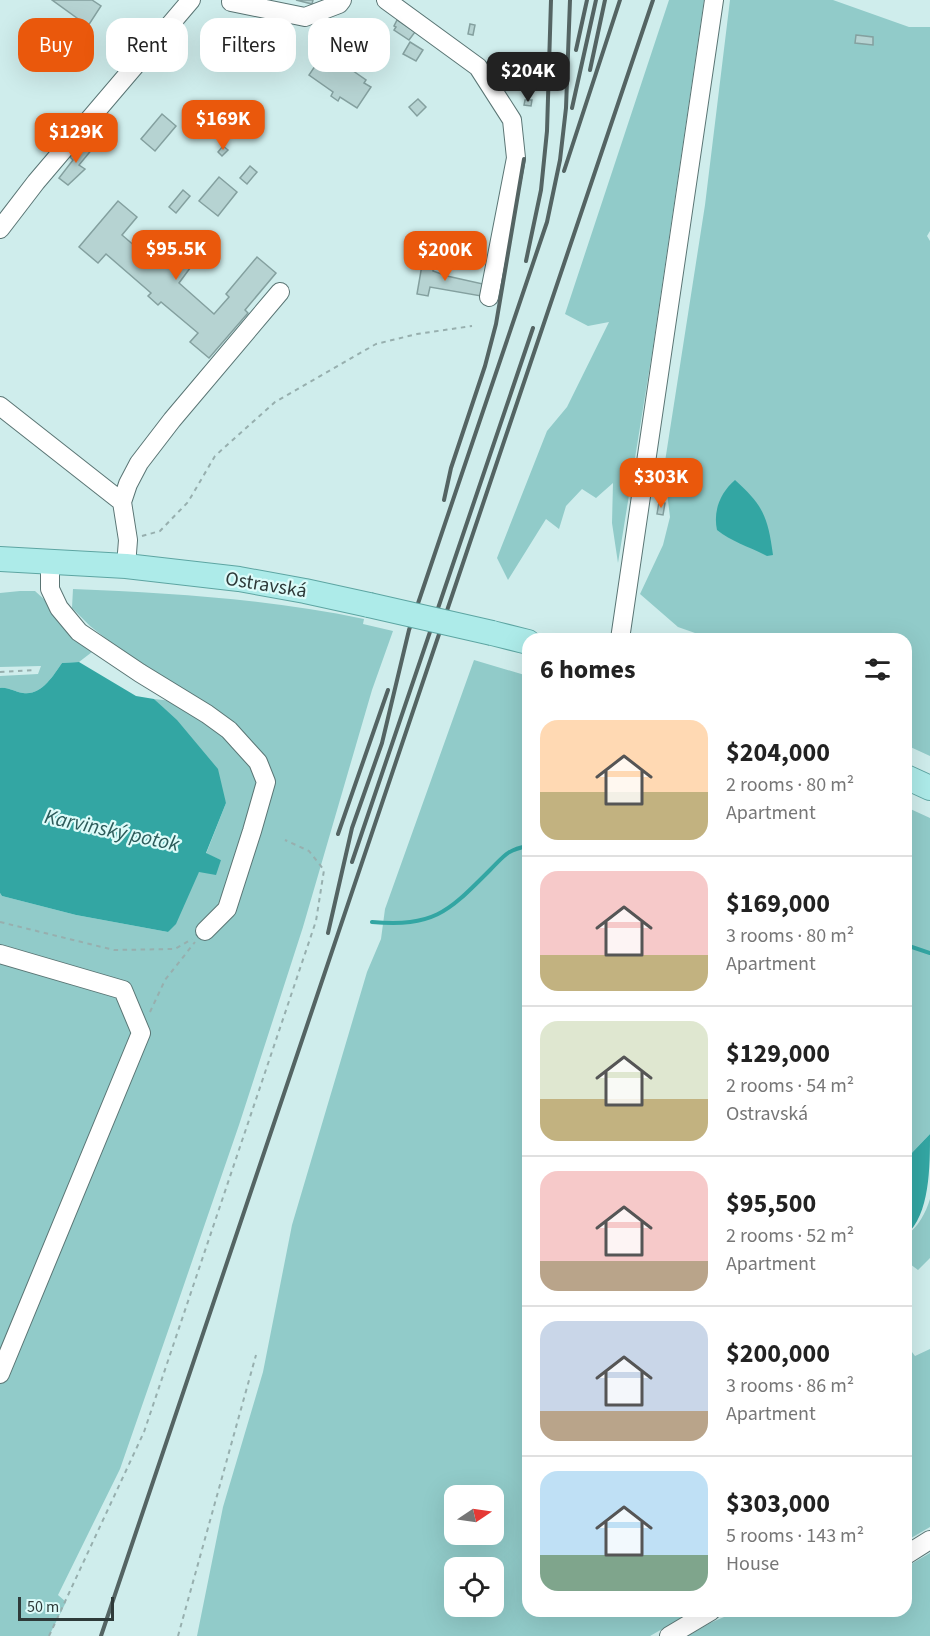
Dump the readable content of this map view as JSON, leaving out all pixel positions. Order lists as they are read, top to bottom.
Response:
{
  "streets": {
    "main road": ["Ostravská"]
  },
  "water": ["Karvinský potok"],
  "scale_bar": "50 m",
  "north": "right",
  "page": {
    "chip": [
      "Buy",
      "Rent",
      "Filters",
      "New"
    ],
    "price": [
      "$204K",
      "$169K",
      "$129K",
      "$95.5K",
      "$200K",
      "$303K"
    ],
    "heading": "6 homes",
    "list": [
      {
        "name": "$204,000",
        "note": "2 rooms · 80 m² · Apartment"
      },
      {
        "name": "$169,000",
        "note": "3 rooms · 80 m² · Apartment"
      },
      {
        "name": "$129,000",
        "note": "2 rooms · 54 m² · Ostravská"
      },
      {
        "name": "$95,500",
        "note": "2 rooms · 52 m² · Apartment"
      },
      {
        "name": "$200,000",
        "note": "3 rooms · 86 m² · Apartment"
      },
      {
        "name": "$303,000",
        "note": "5 rooms · 143 m² · House"
      }
    ],
    "scale": "50 m"
  }
}
